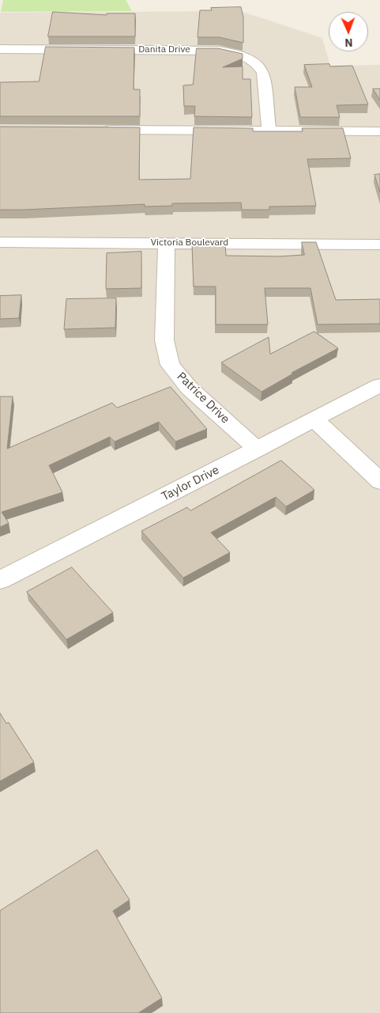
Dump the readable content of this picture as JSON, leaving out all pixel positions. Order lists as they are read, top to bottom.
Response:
{
  "streets": {
    "street": [
      "Danita Drive",
      "Victoria Boulevard",
      "Patrice Drive",
      "Taylor Drive"
    ]
  },
  "crossings": [
    ["Victoria Boulevard", "Patrice Drive"],
    ["Patrice Drive", "Taylor Drive"]
  ],
  "north": "bottom"
}
